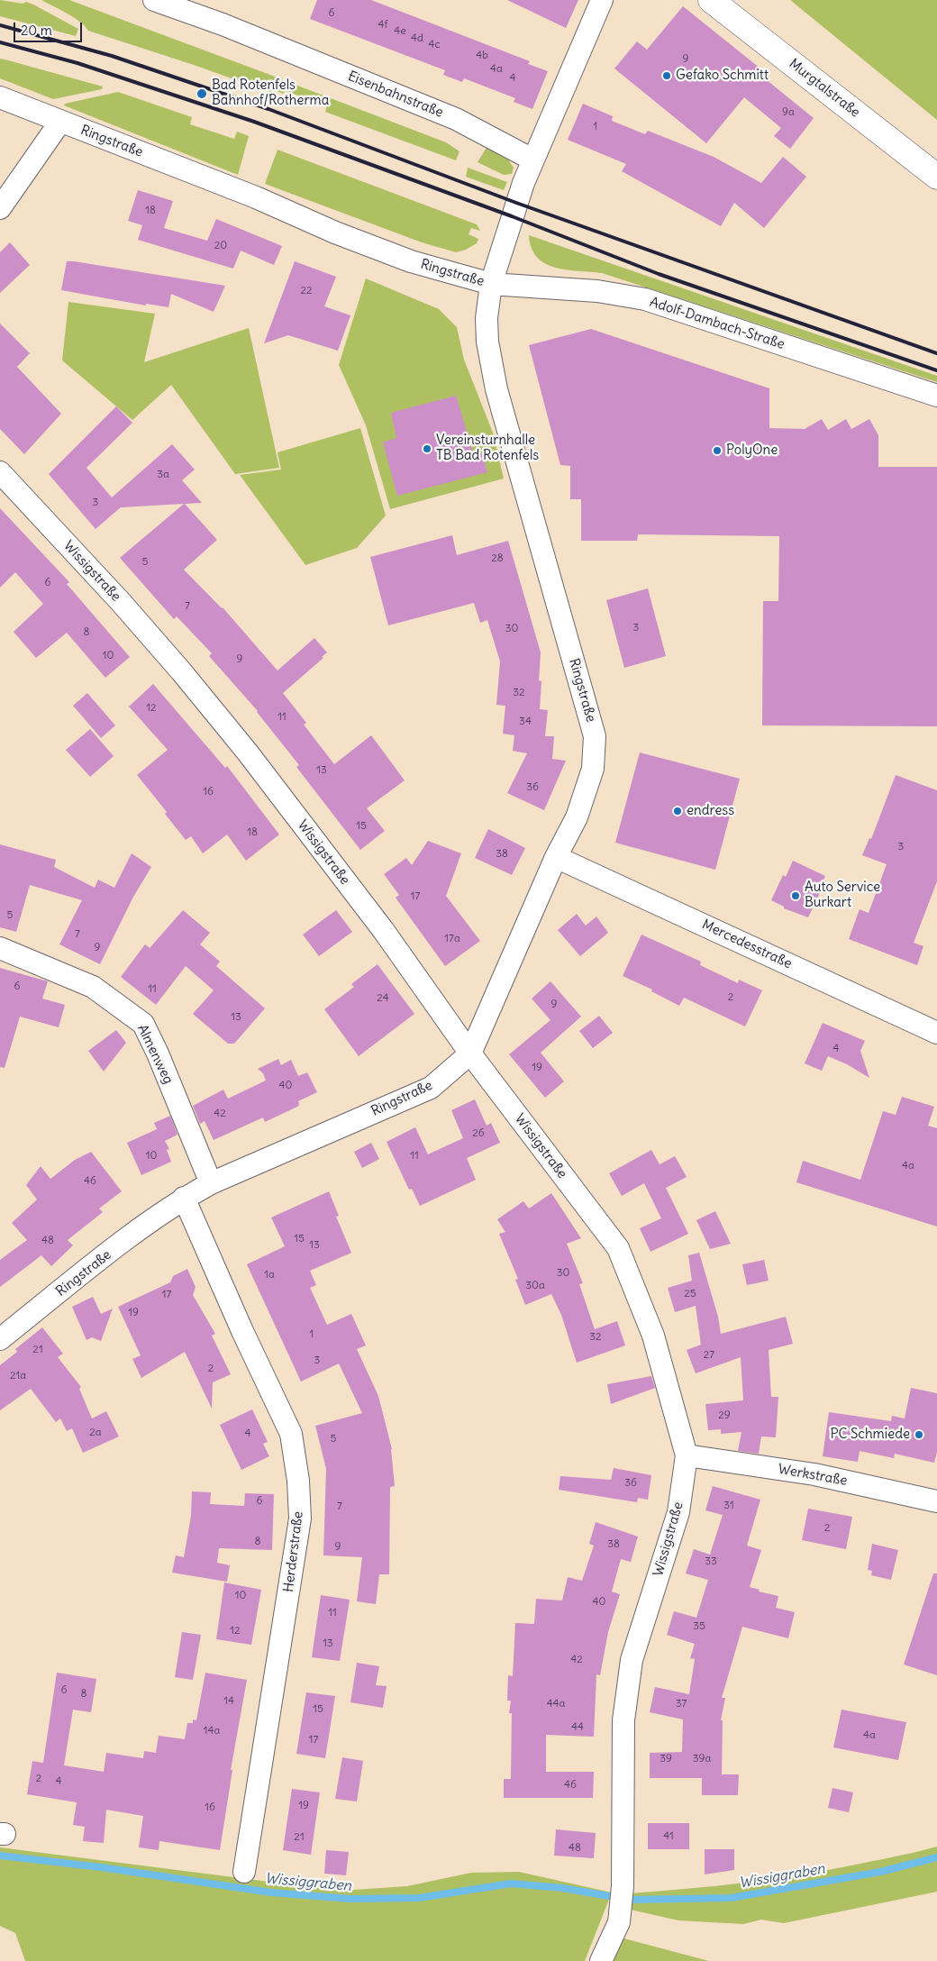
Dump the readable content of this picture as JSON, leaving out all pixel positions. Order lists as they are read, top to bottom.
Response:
{
  "streets": {
    "street": [
      "Murgtalstraße",
      "Eisenbahnstraße",
      "Ringstraße",
      "Adolf-Dambach-Straße",
      "Wissigstraße",
      "Mercedesstraße",
      "Almenweg",
      "Werkstraße",
      "Herderstraße"
    ]
  },
  "crossings": [
    ["Ringstraße", "Adolf-Dambach-Straße"],
    ["Ringstraße", "Wissigstraße"],
    ["Ringstraße", "Mercedesstraße"],
    ["Ringstraße", "Almenweg"],
    ["Ringstraße", "Herderstraße"],
    ["Wissigstraße", "Werkstraße"]
  ],
  "water": ["Wissiggraben"],
  "places": [
    "Gefako Schmitt",
    "Bad Rotenfels Bahnhof/Rotherma",
    "Vereinsturnhalle TB Bad Rotenfels",
    "PolyOne",
    "endress",
    "Auto Service Burkart",
    "PC Schmiede"
  ],
  "house_numbers": [
    "6",
    "4f",
    "4e",
    "4d",
    "4c",
    "4b",
    "9",
    "4a",
    "4",
    "9a",
    "1",
    "18",
    "20",
    "22",
    "3a",
    "3",
    "28",
    "5",
    "6",
    "7",
    "3",
    "30",
    "8",
    "10",
    "9",
    "32",
    "12",
    "11",
    "34",
    "13",
    "36",
    "16",
    "15",
    "18",
    "3",
    "38",
    "17",
    "5",
    "7",
    "17a",
    "9",
    "6",
    "11",
    "2",
    "24",
    "9",
    "13",
    "4",
    "19",
    "40",
    "42",
    "26",
    "10",
    "11",
    "4a",
    "46",
    "15",
    "48",
    "13",
    "30",
    "1a",
    "30a",
    "25",
    "17",
    "19",
    "1",
    "32",
    "21",
    "27",
    "3",
    "2",
    "21a",
    "29",
    "2a",
    "4",
    "5",
    "36",
    "6",
    "31",
    "7",
    "2",
    "8",
    "38",
    "9",
    "33",
    "10",
    "40",
    "11",
    "35",
    "12",
    "13",
    "42",
    "6",
    "8",
    "14",
    "44a",
    "37",
    "15",
    "44",
    "14a",
    "4a",
    "17",
    "39",
    "39a",
    "2",
    "4",
    "46",
    "19",
    "16",
    "41",
    "21",
    "48"
  ],
  "scale_bar": "20 m"
}
